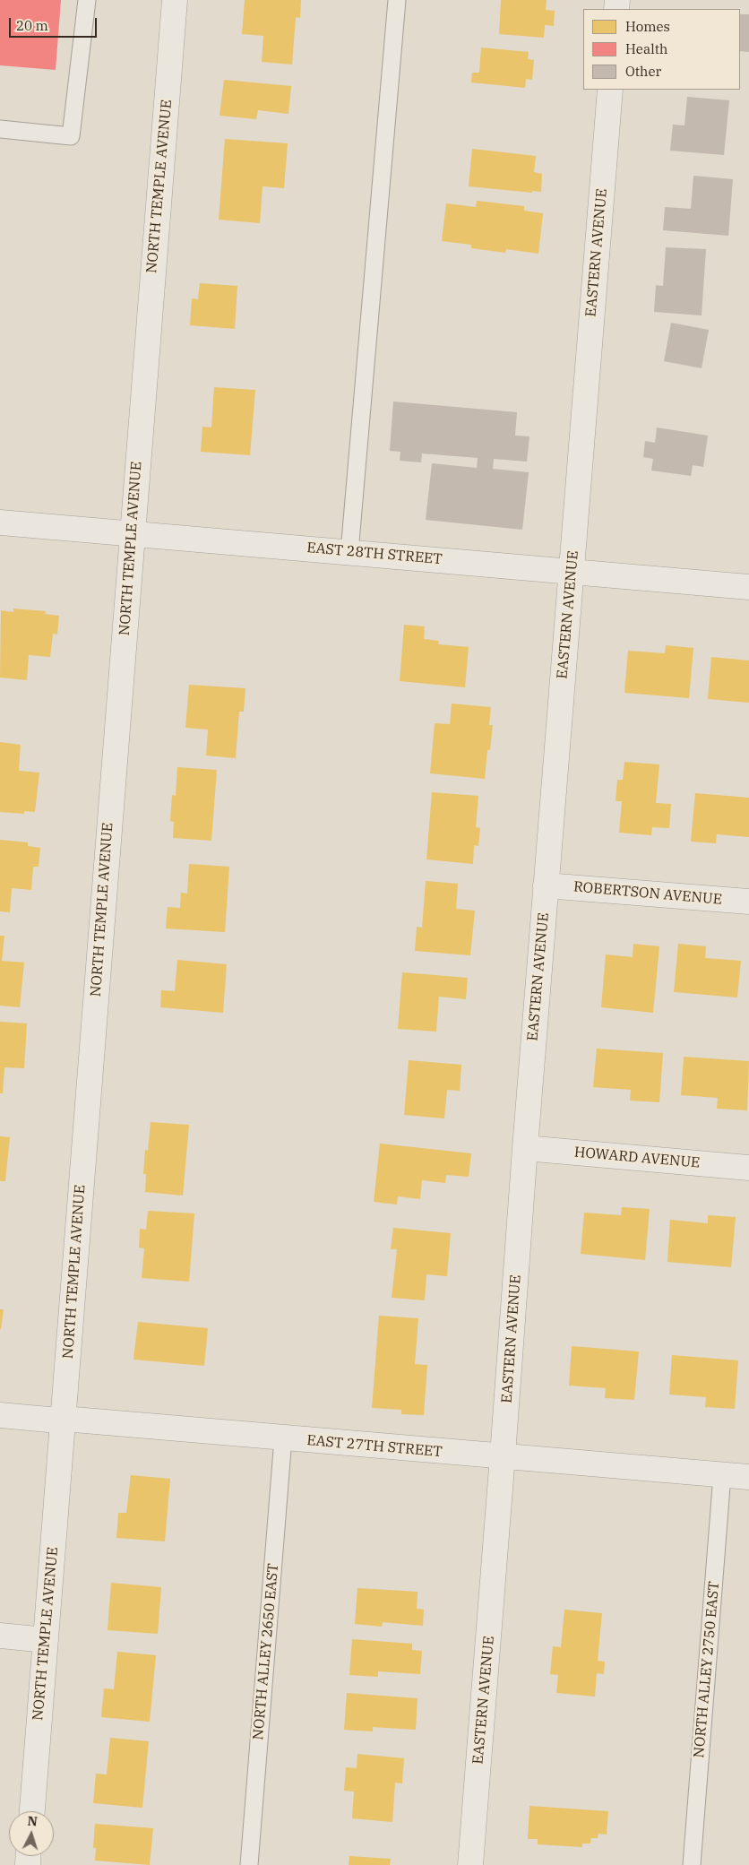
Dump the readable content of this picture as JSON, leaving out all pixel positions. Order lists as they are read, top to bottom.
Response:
{
  "streets": {
    "street": [
      "NORTH TEMPLE AVENUE",
      "EASTERN AVENUE",
      "EAST 28TH STREET",
      "ROBERTSON AVENUE",
      "HOWARD AVENUE",
      "EAST 27TH STREET"
    ],
    "lane": ["NORTH ALLEY 2650 EAST", "NORTH ALLEY 2750 EAST"]
  },
  "crossings": [
    ["NORTH TEMPLE AVENUE", "EAST 28TH STREET"],
    ["NORTH TEMPLE AVENUE", "EAST 27TH STREET"],
    ["EASTERN AVENUE", "EAST 28TH STREET"],
    ["EASTERN AVENUE", "ROBERTSON AVENUE"],
    ["EASTERN AVENUE", "HOWARD AVENUE"],
    ["EASTERN AVENUE", "EAST 27TH STREET"],
    ["EAST 27TH STREET", "NORTH ALLEY 2650 EAST"],
    ["EAST 27TH STREET", "NORTH ALLEY 2750 EAST"]
  ],
  "legend": ["Homes", "Health", "Other"],
  "scale_bar": "20 m",
  "north": "top"
}
